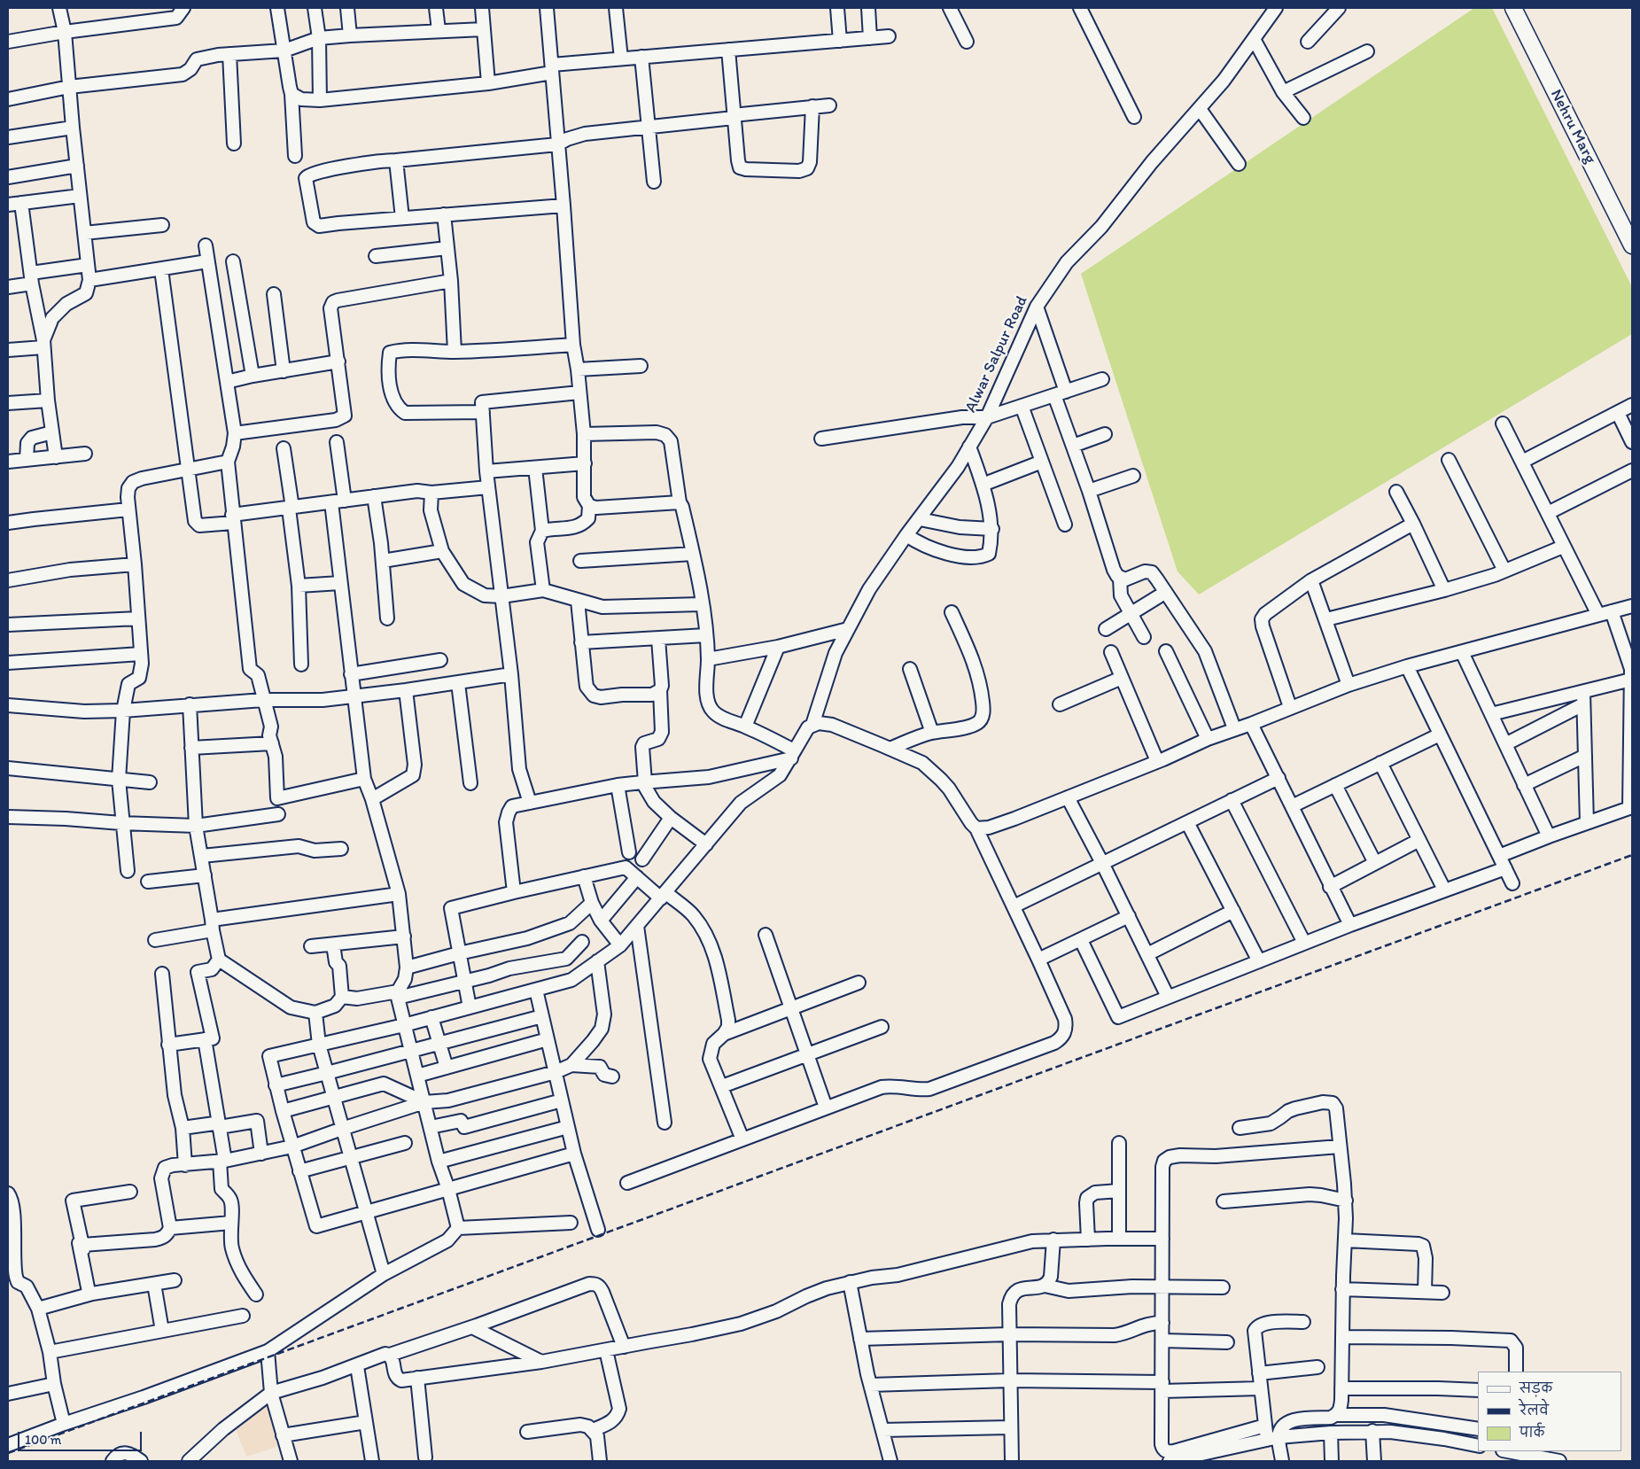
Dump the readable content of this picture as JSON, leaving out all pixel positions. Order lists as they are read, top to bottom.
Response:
{
  "streets": {
    "main road": ["Nehru Marg"],
    "street": ["Alwar Salpur Road"]
  },
  "legend": ["सड़क", "रेलवे", "पार्क"],
  "scale_bar": "100 m"
}
